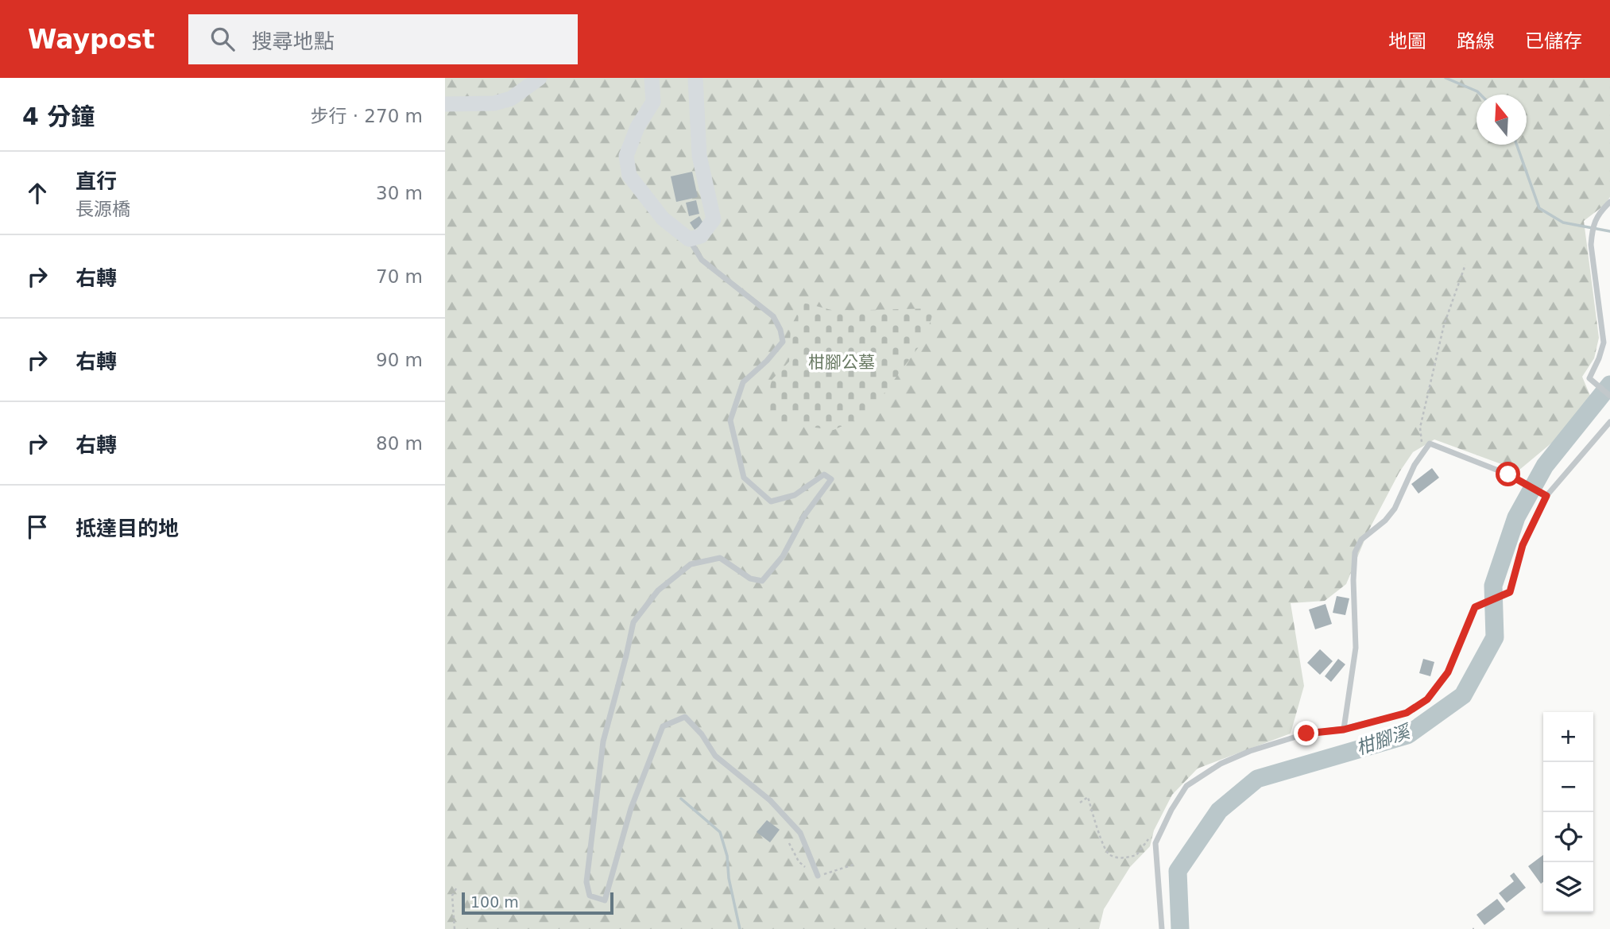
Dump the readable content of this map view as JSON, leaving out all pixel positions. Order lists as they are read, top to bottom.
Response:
{
  "water": ["柑腳溪"],
  "parks": ["柑腳公墓"],
  "scale_bar": "100 m",
  "north": "top",
  "page": {
    "header": "Waypost",
    "search": "搜尋地點",
    "nav": ["地圖", "路線", "已儲存"],
    "heading": ["4 分鐘", "步行 · 270 m"],
    "list": [
      ["直行", "長源橋", "30 m"],
      ["右轉", "70 m"],
      ["右轉", "90 m"],
      ["右轉", "80 m"],
      "抵達目的地"
    ],
    "map_buttons": ["+", "−"],
    "scale": "100 m"
  }
}
